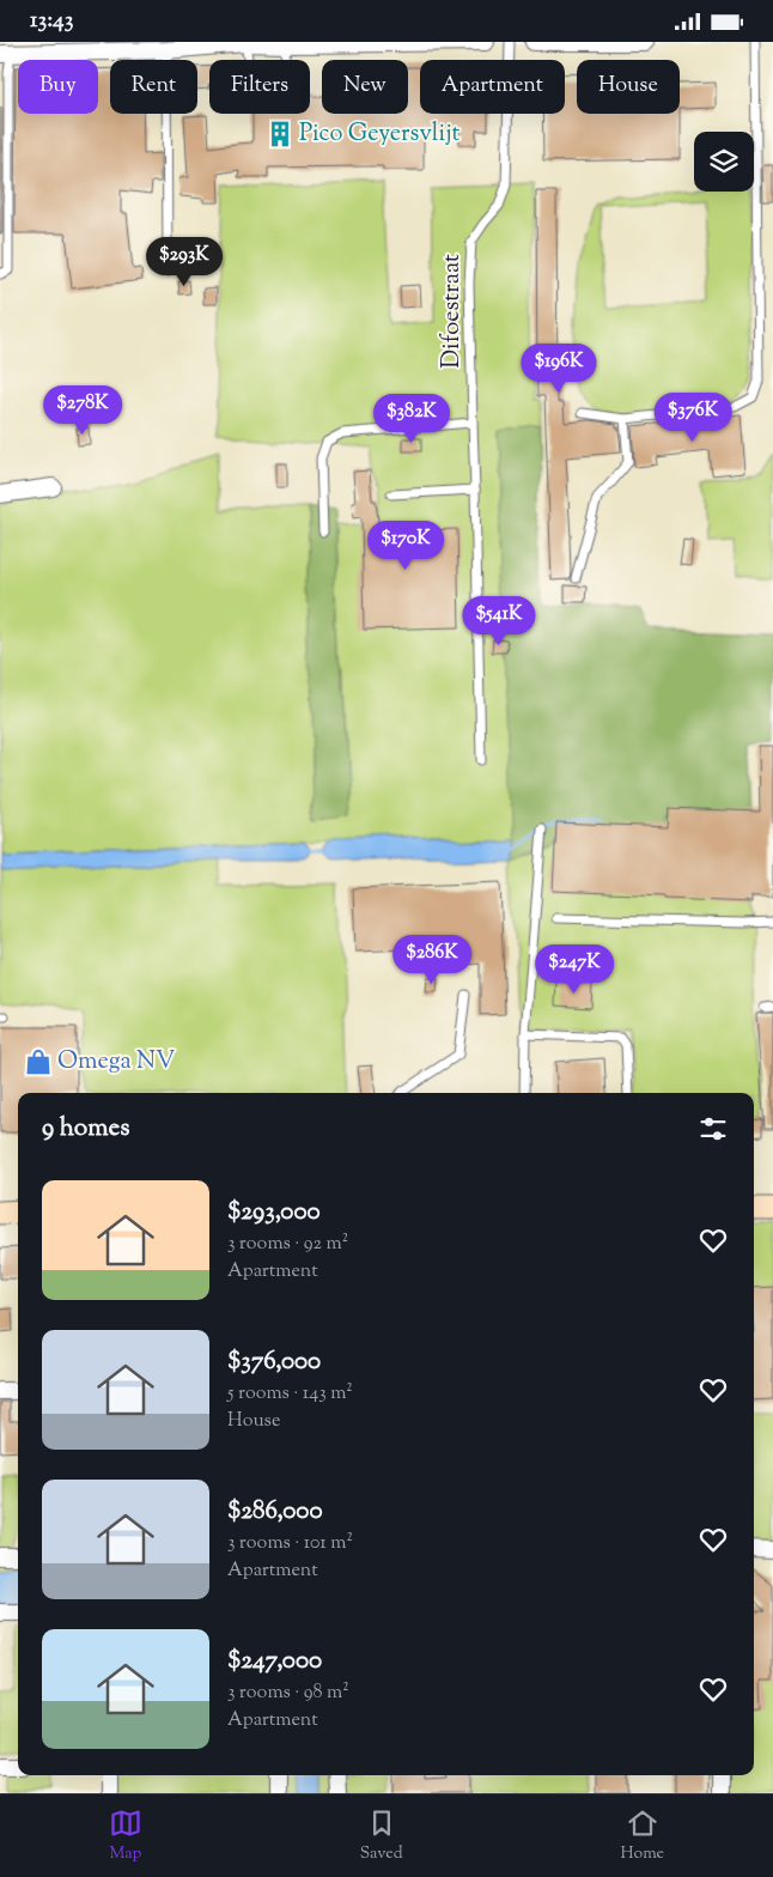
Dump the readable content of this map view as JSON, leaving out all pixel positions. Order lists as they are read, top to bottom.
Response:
{
  "streets": {
    "lane": ["Difoestraat"]
  },
  "places": {
    "building": ["Pico Geyersvlijt"],
    "shop": ["Omega NV"]
  },
  "page": {
    "status": "13:43",
    "chip": [
      "Buy",
      "Rent",
      "Filters",
      "New",
      "Apartment",
      "House"
    ],
    "price": [
      "$293K",
      "$196K",
      "$278K",
      "$376K",
      "$382K",
      "$170K",
      "$541K",
      "$286K",
      "$247K"
    ],
    "heading": "9 homes",
    "list": [
      {
        "name": "$293,000",
        "note": "3 rooms · 92 m² · Apartment"
      },
      {
        "name": "$376,000",
        "note": "5 rooms · 143 m² · House"
      },
      {
        "name": "$286,000",
        "note": "3 rooms · 101 m² · Apartment"
      },
      {
        "name": "$247,000",
        "note": "3 rooms · 98 m² · Apartment"
      }
    ],
    "tabs": ["Map", "Saved", "Home"]
  }
}
